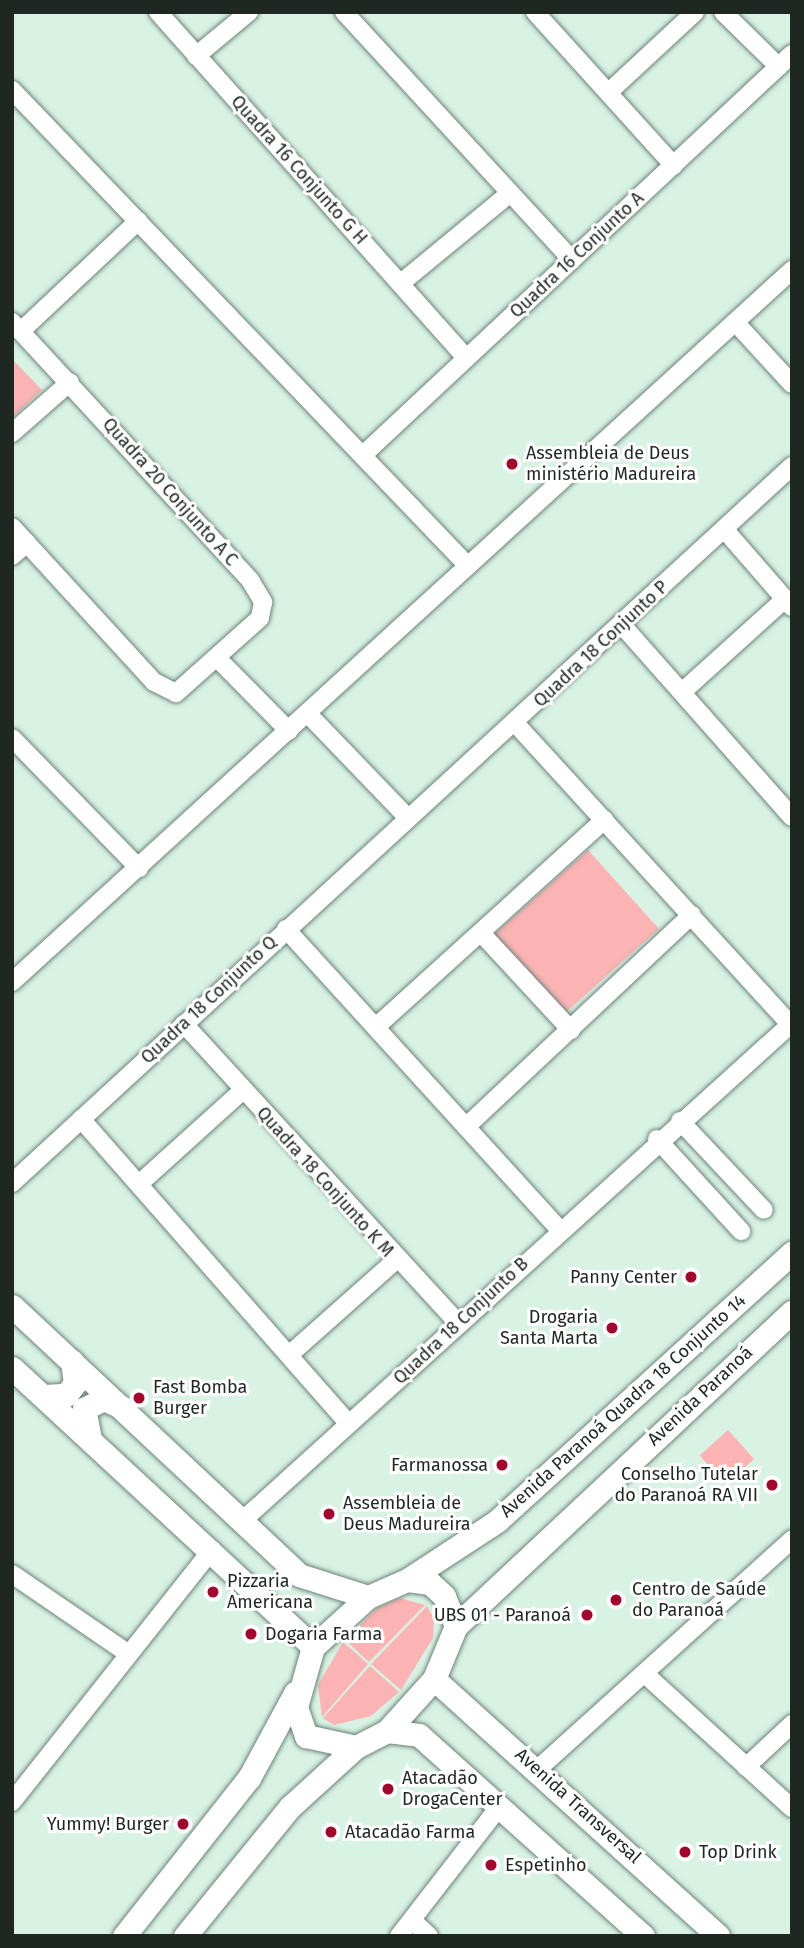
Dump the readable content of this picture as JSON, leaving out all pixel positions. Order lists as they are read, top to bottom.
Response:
{
  "streets": {
    "street": [
      "Quadra 16 Conjunto G H",
      "Quadra 16 Conjunto A",
      "Quadra 20 Conjunto A C",
      "Quadra 18 Conjunto P",
      "Quadra 18 Conjunto Q",
      "Quadra 18 Conjunto K M",
      "Quadra 18 Conjunto B",
      "Avenida Paranoá",
      "Avenida Paranoá Quadra 18 Conjunto 14",
      "Avenida Transversal"
    ]
  },
  "crossings": [
    ["Quadra 16 Conjunto G H", "Quadra 16 Conjunto A"],
    ["Quadra 18 Conjunto P", "Quadra 18 Conjunto Q"],
    ["Quadra 18 Conjunto Q", "Quadra 18 Conjunto K M"],
    ["Avenida Paranoá", "Avenida Paranoá Quadra 18 Conjunto 14"],
    ["Avenida Paranoá", "Avenida Transversal"],
    ["Avenida Paranoá Quadra 18 Conjunto 14", "Avenida Transversal"]
  ],
  "places": [
    "Assembleia de Deus ministério Madureira",
    "Panny Center",
    "Drogaria Santa Marta",
    "Fast Bomba Burger",
    "Farmanossa",
    "Conselho Tutelar do Paranoá RA VII",
    "Assembleia de Deus Madureira",
    "Pizzaria Americana",
    "Centro de Saúde do Paranoá",
    "UBS 01 - Paranoá",
    "Dogaria Farma",
    "Atacadão DrogaCenter",
    "Yummy! Burger",
    "Atacadão Farma",
    "Top Drink",
    "Espetinho"
  ]
}
